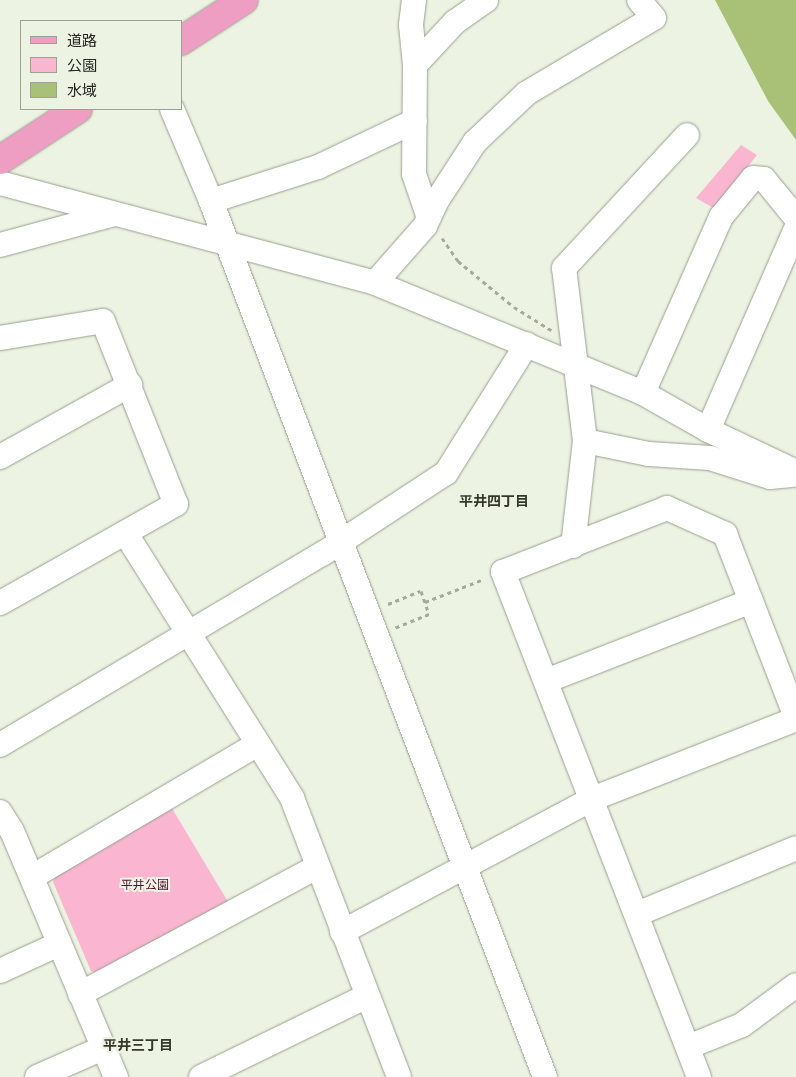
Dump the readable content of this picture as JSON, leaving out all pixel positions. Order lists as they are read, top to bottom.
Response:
{
  "districts": ["平井四丁目", "平井三丁目"],
  "parks": ["平井公園"],
  "legend": ["道路", "公園", "水域"]
}
